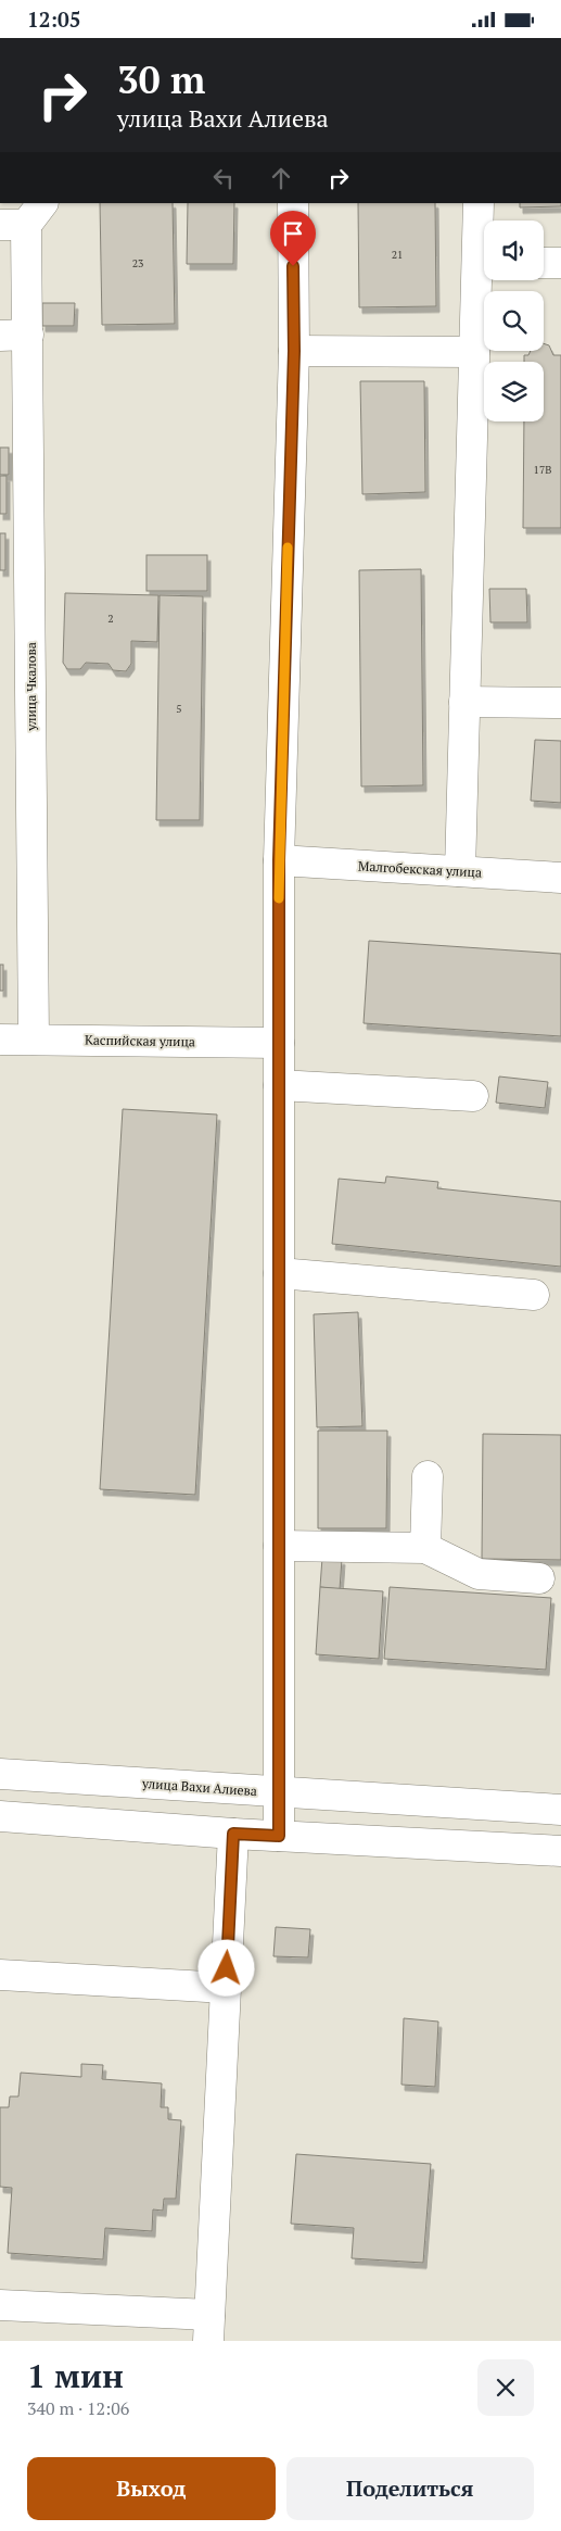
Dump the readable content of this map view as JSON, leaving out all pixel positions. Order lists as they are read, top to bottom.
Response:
{
  "streets": {
    "street": [
      "улица Чкалова",
      "Малгобекская улица",
      "Каспийская улица",
      "улица Вахи Алиева"
    ]
  },
  "crossings": [
    ["улица Чкалова", "Каспийская улица"]
  ],
  "house_numbers": [
    "21",
    "23",
    "17В",
    "2",
    "5"
  ],
  "page": {
    "status": "12:05",
    "turn": ["30 m", "улица Вахи Алиева"],
    "heading": ["1 мин", "340 m · 12:06"],
    "buttons": ["Выход", "Поделиться"]
  }
}
